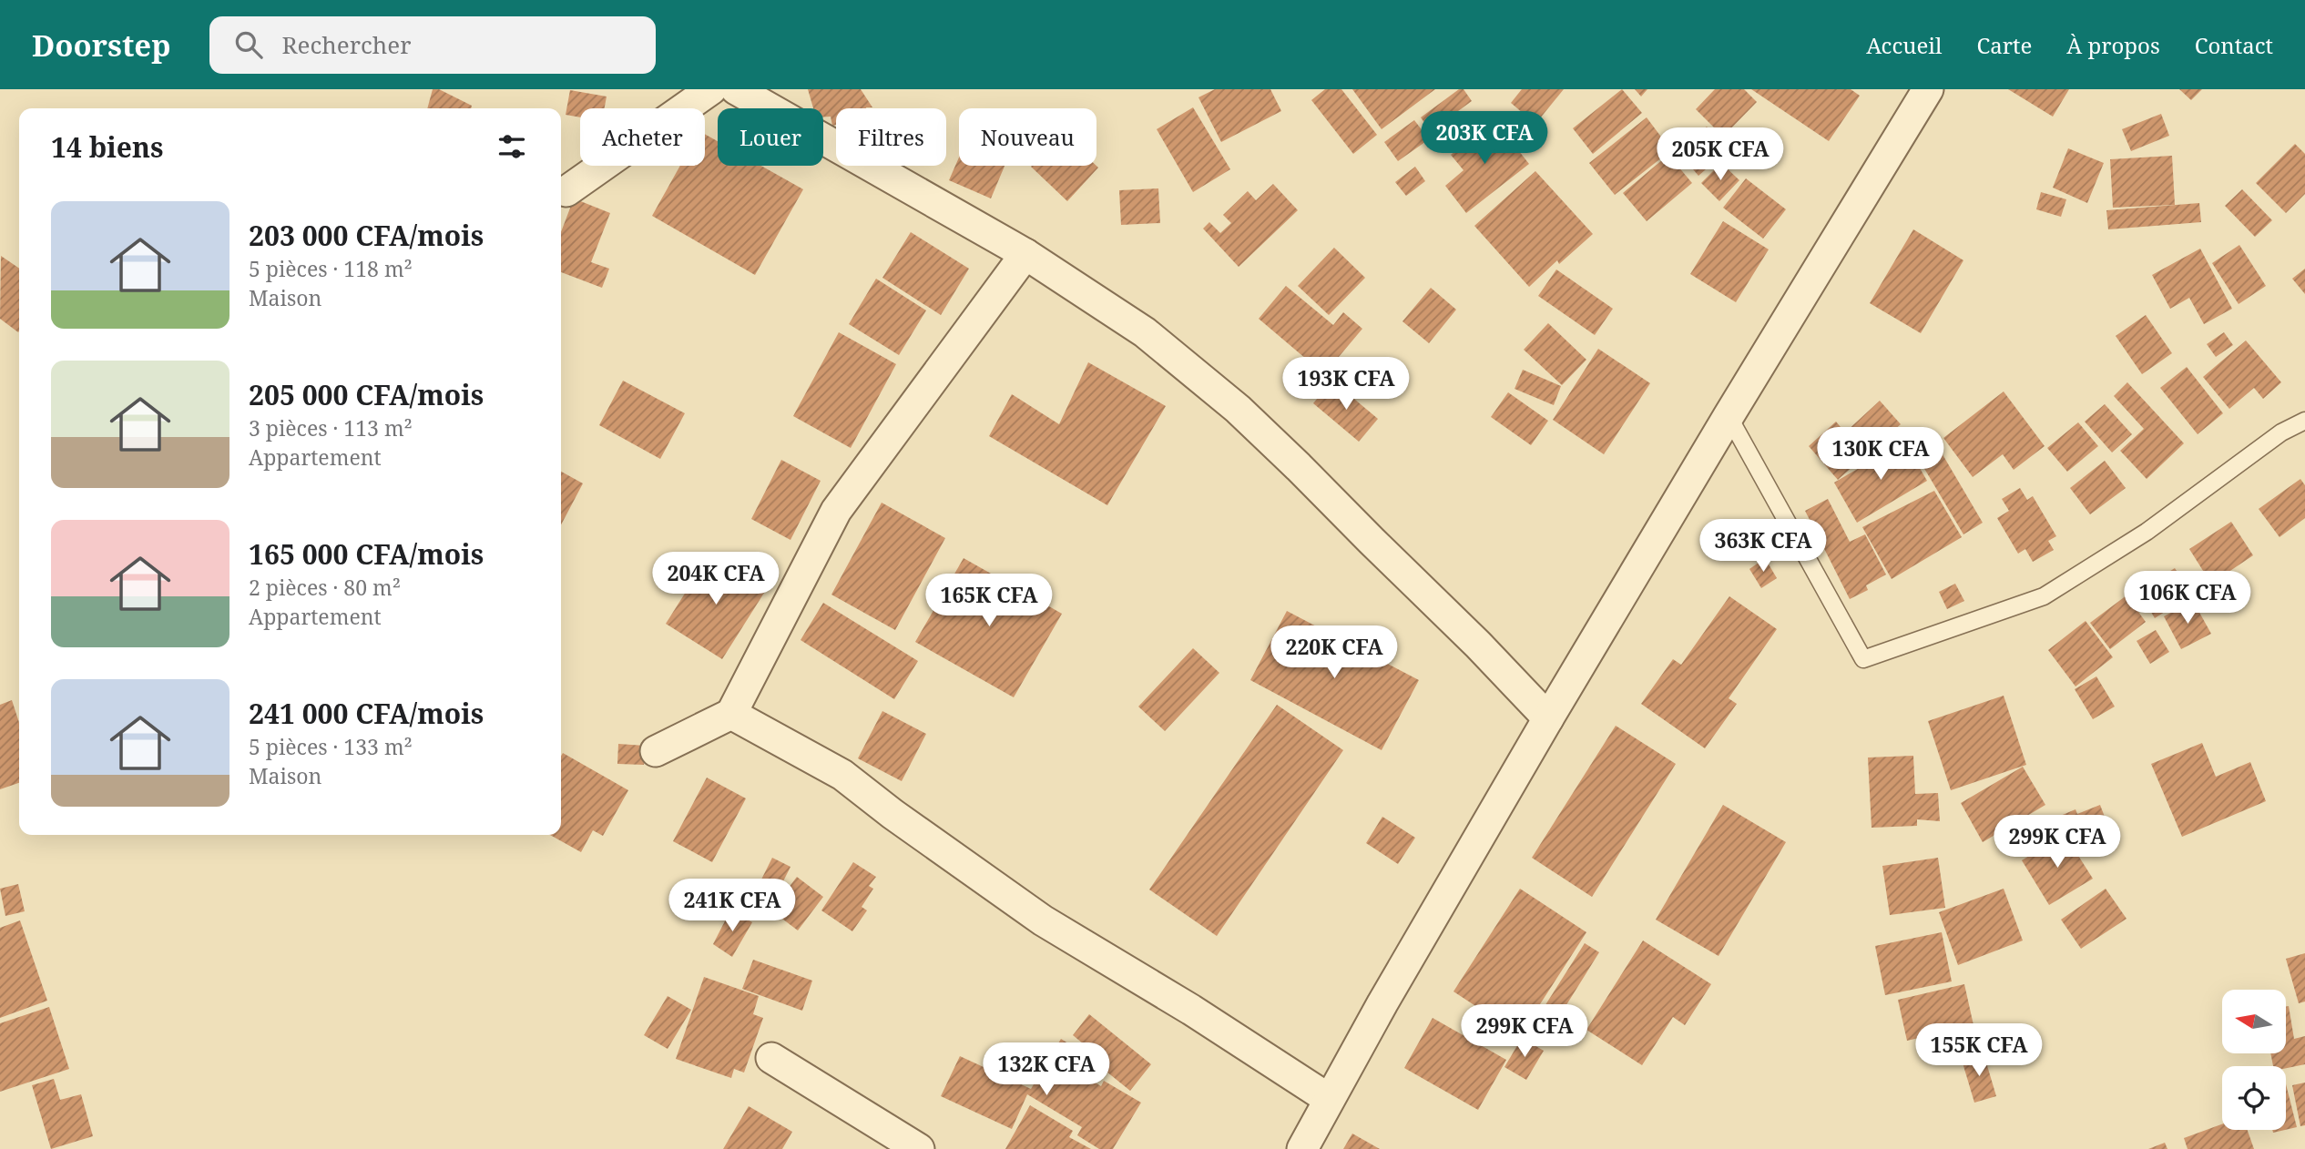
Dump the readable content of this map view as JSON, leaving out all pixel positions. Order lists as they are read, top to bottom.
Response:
{
  "north": "left",
  "page": {
    "header": "Doorstep",
    "search": "Rechercher",
    "nav": [
      "Accueil",
      "Carte",
      "À propos",
      "Contact"
    ],
    "chip": [
      "Acheter",
      "Louer",
      "Filtres",
      "Nouveau"
    ],
    "heading": "14 biens",
    "price": [
      "203K CFA",
      "205K CFA",
      "193K CFA",
      "130K CFA",
      "363K CFA",
      "204K CFA",
      "106K CFA",
      "165K CFA",
      "220K CFA",
      "299K CFA",
      "241K CFA",
      "299K CFA",
      "155K CFA",
      "132K CFA"
    ],
    "list": [
      {
        "name": "203 000 CFA/mois",
        "note": "5 pièces · 118 m² · Maison"
      },
      {
        "name": "205 000 CFA/mois",
        "note": "3 pièces · 113 m² · Appartement"
      },
      {
        "name": "165 000 CFA/mois",
        "note": "2 pièces · 80 m² · Appartement"
      },
      {
        "name": "241 000 CFA/mois",
        "note": "5 pièces · 133 m² · Maison"
      }
    ]
  }
}
